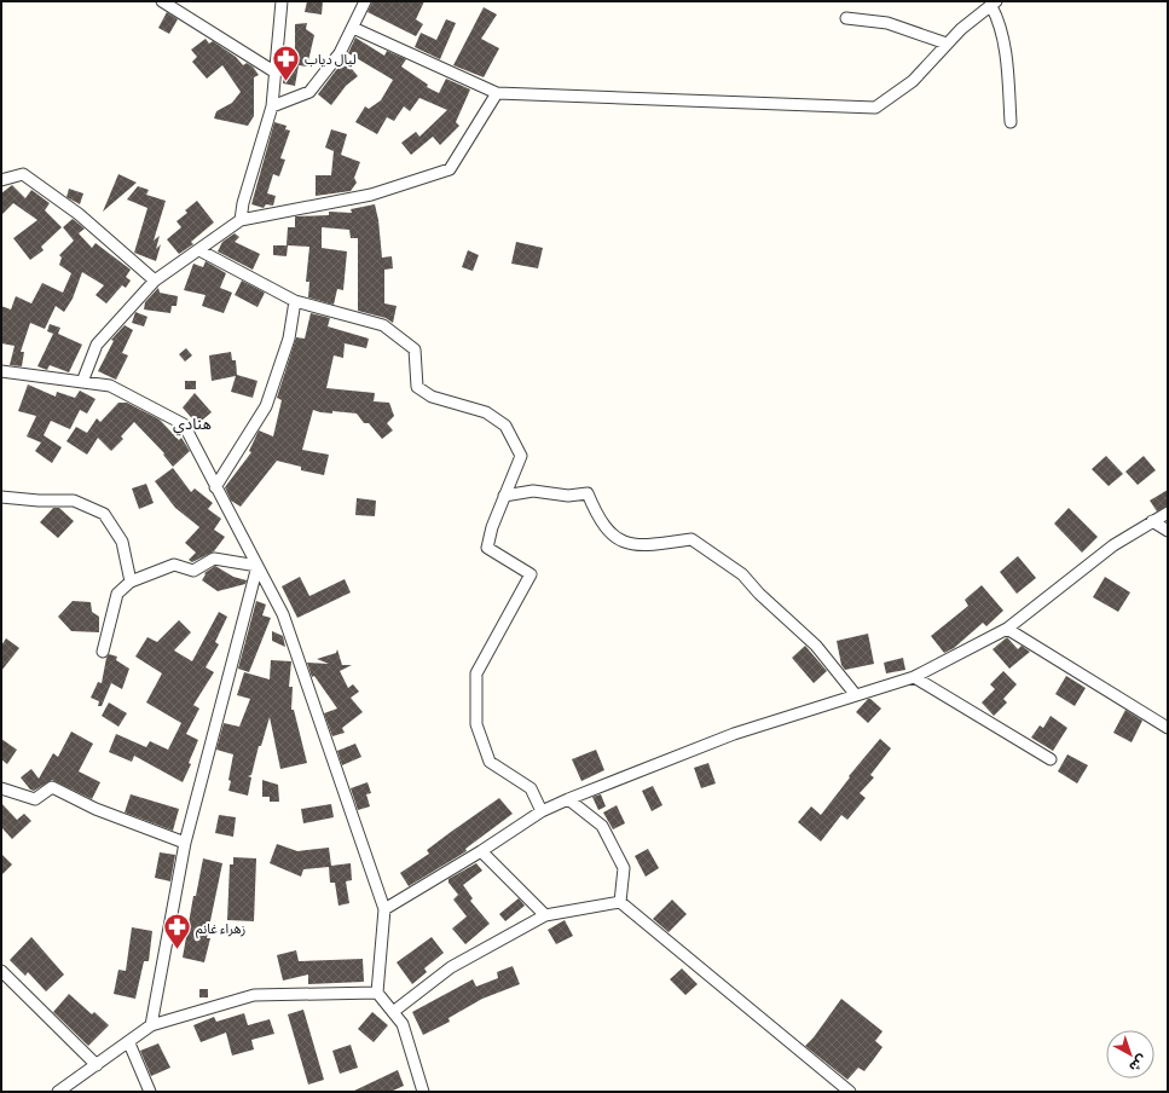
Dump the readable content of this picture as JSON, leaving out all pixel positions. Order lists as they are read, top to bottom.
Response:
{
  "districts": ["هنادي"],
  "places": {
    "pharmacy": ["ليال دياب", "زهراء غانم"]
  },
  "north": "bottom right"
}
